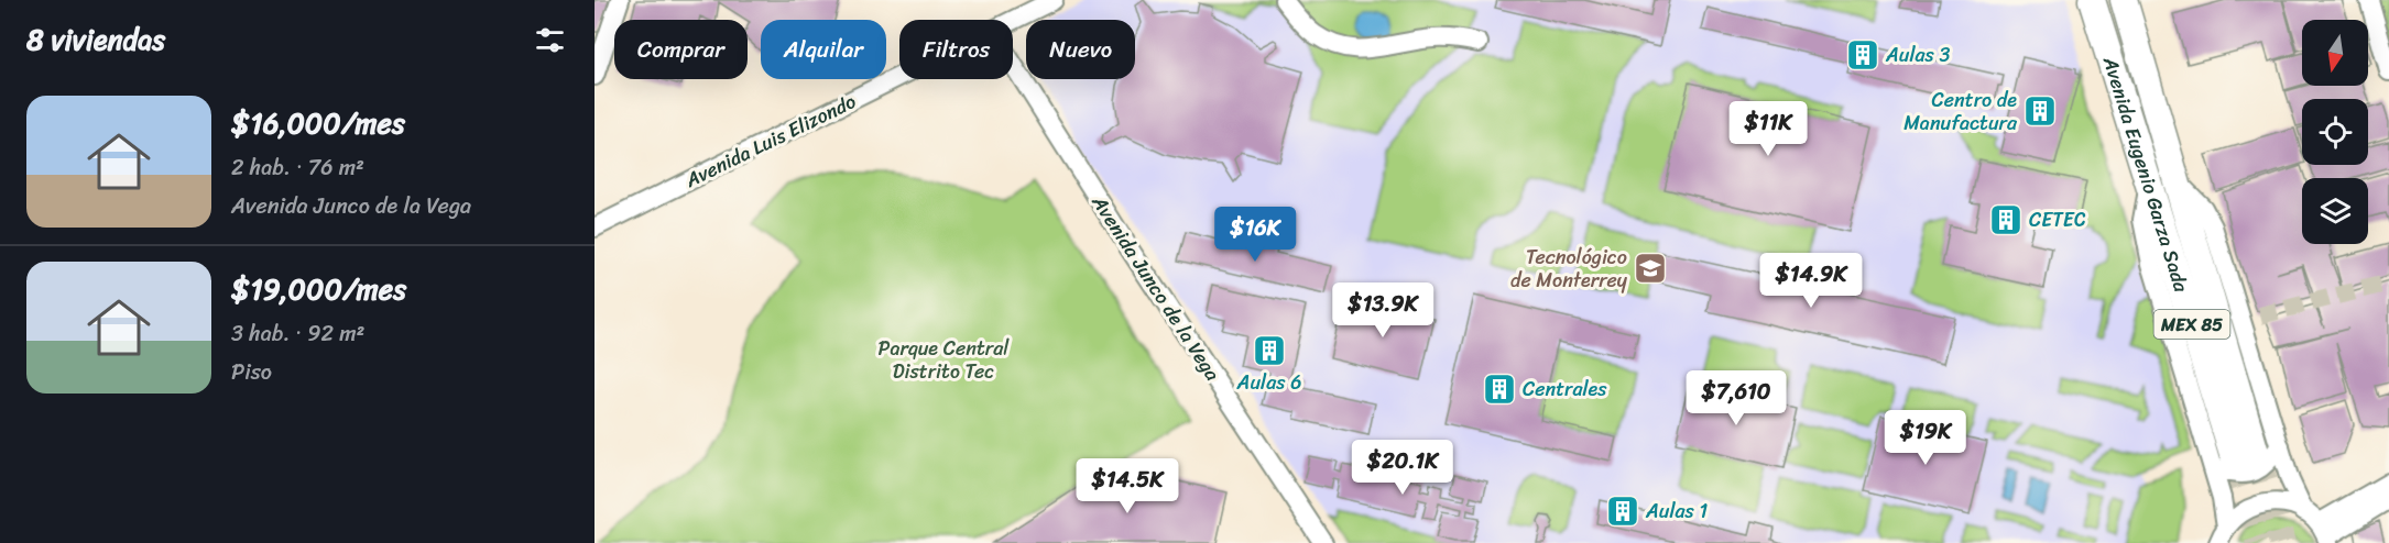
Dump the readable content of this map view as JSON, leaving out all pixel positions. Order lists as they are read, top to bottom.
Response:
{
  "streets": {
    "highway": ["Avenida Eugenio Garza Sada", "MEX 85"],
    "street": ["Avenida Luis Elizondo", "Avenida Junco de la Vega"]
  },
  "parks": ["Parque Central Distrito Tec"],
  "places": {
    "building": [
      "Aulas 3",
      "Centro de Manufactura",
      "CETEC",
      "Aulas 6",
      "Centrales",
      "Aulas 1"
    ],
    "school or university": ["Tecnológico de Monterrey"]
  },
  "north": "bottom",
  "page": {
    "heading": "8 viviendas",
    "chip": [
      "Comprar",
      "Alquilar",
      "Filtros",
      "Nuevo"
    ],
    "list": [
      {
        "name": "$16,000/mes",
        "note": "2 hab. · 76 m² · Avenida Junco de la Vega"
      },
      {
        "name": "$19,000/mes",
        "note": "3 hab. · 92 m² · Piso"
      }
    ],
    "price": [
      "$11K",
      "$16K",
      "$14.9K",
      "$13.9K",
      "$7,610",
      "$19K",
      "$20.1K",
      "$14.5K"
    ]
  }
}
